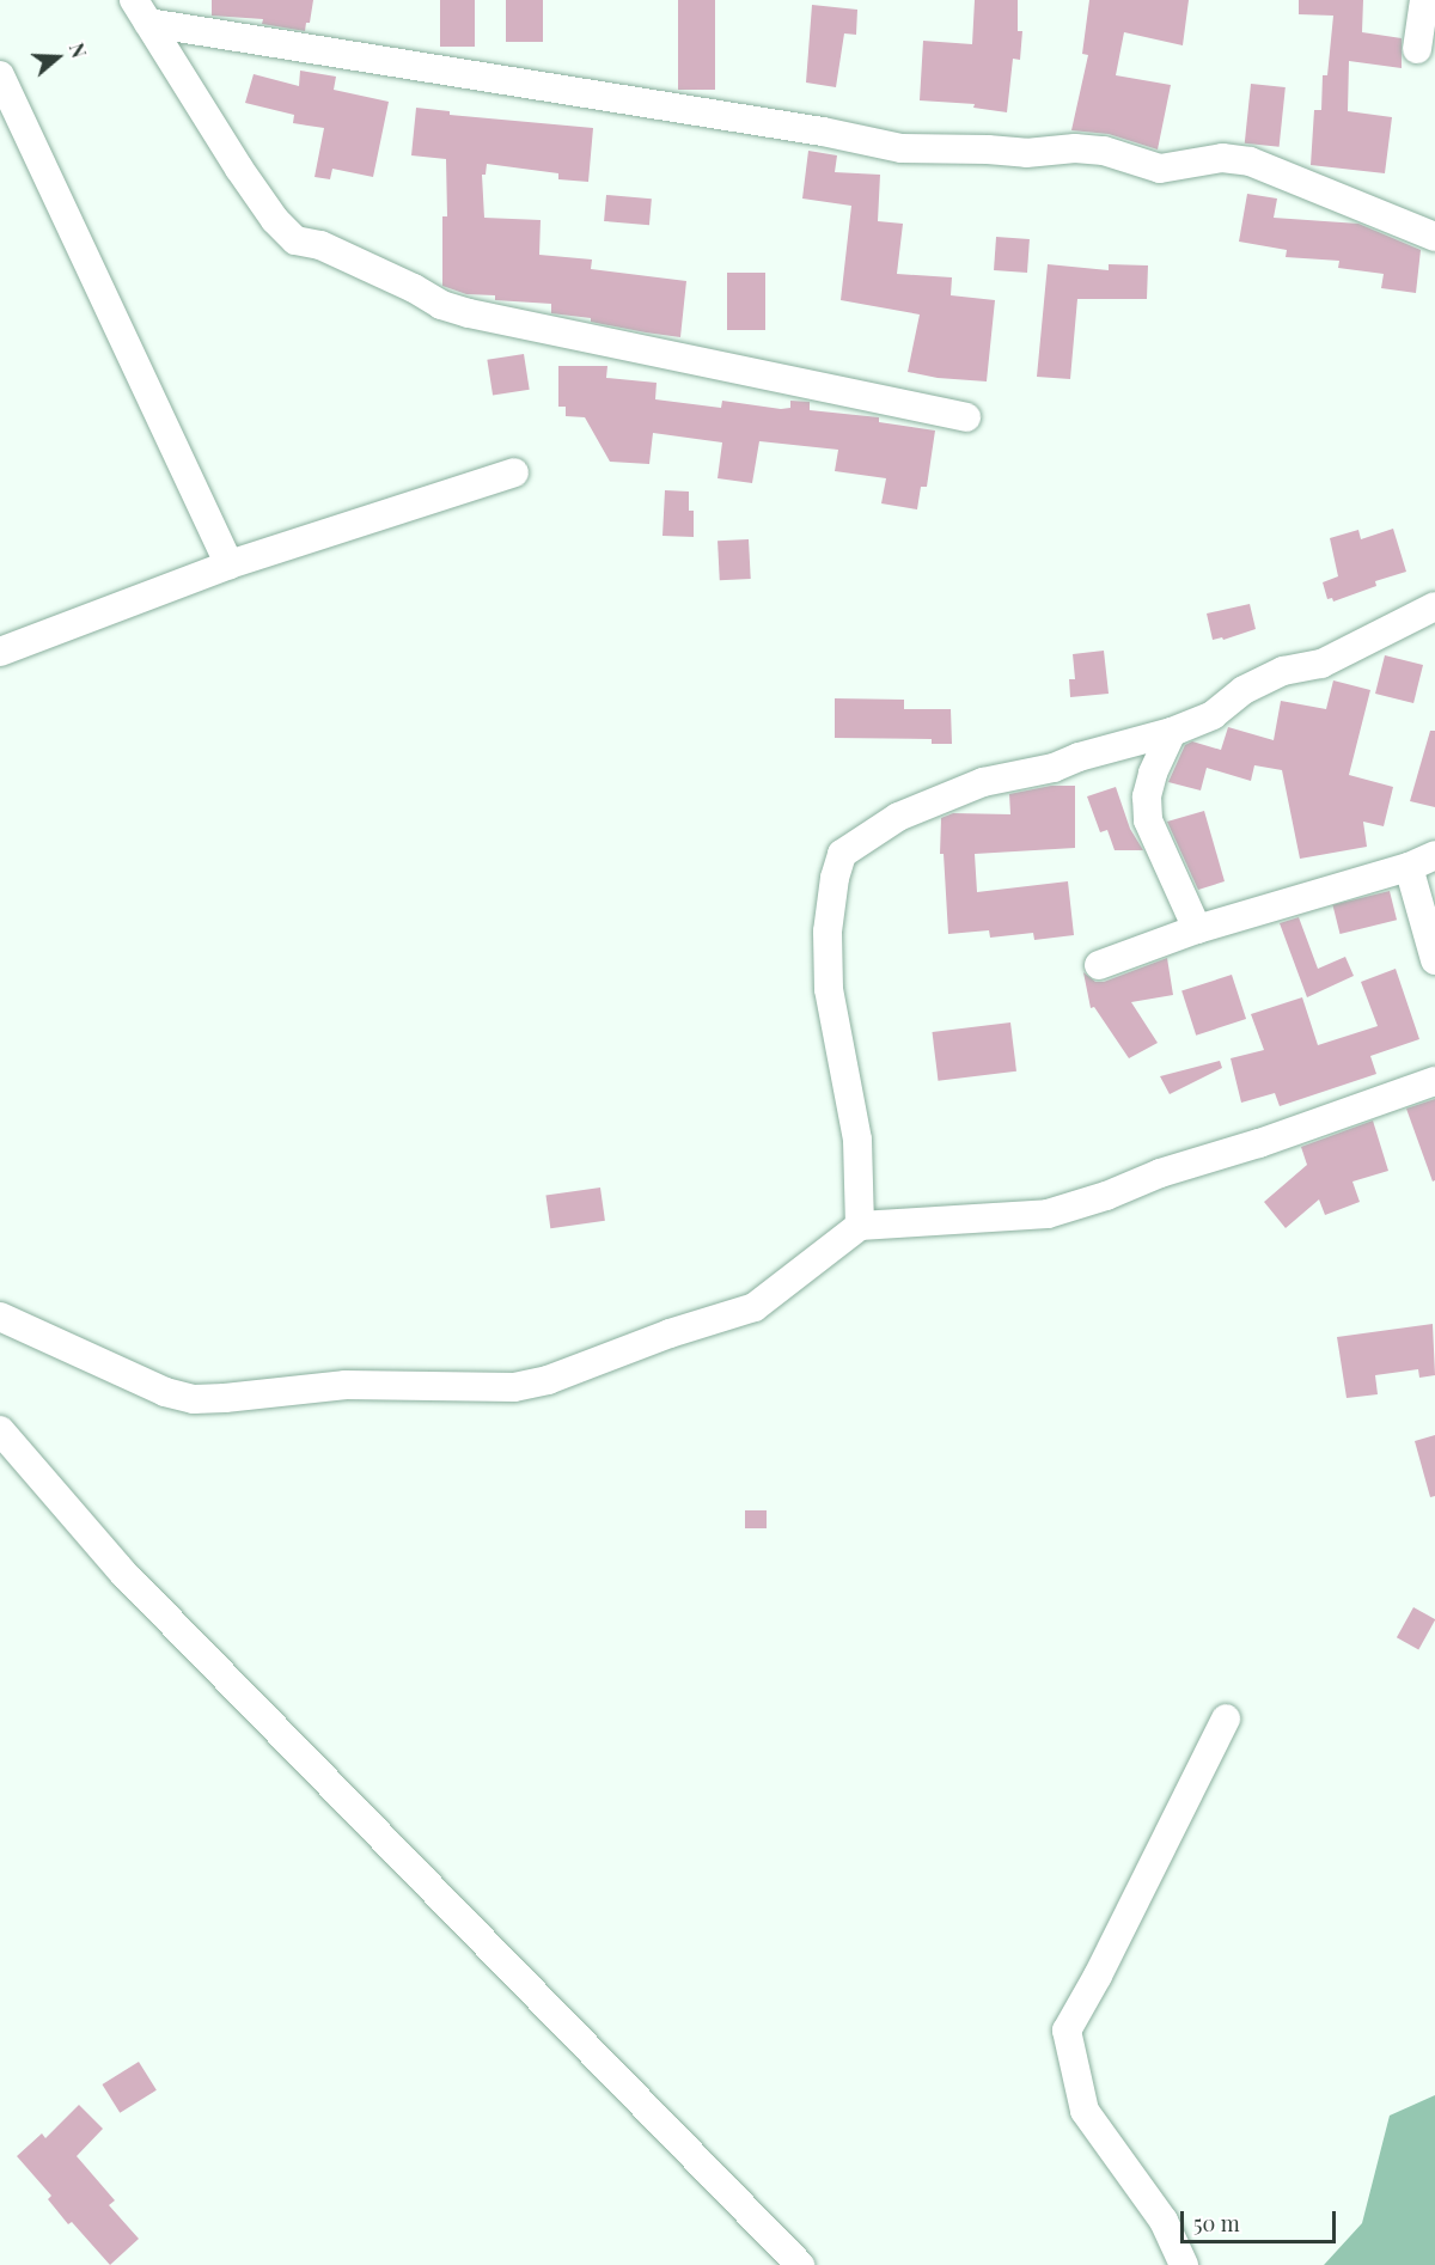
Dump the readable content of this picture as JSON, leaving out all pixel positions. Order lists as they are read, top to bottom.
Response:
{
  "scale_bar": "50 m",
  "north": "right"
}
